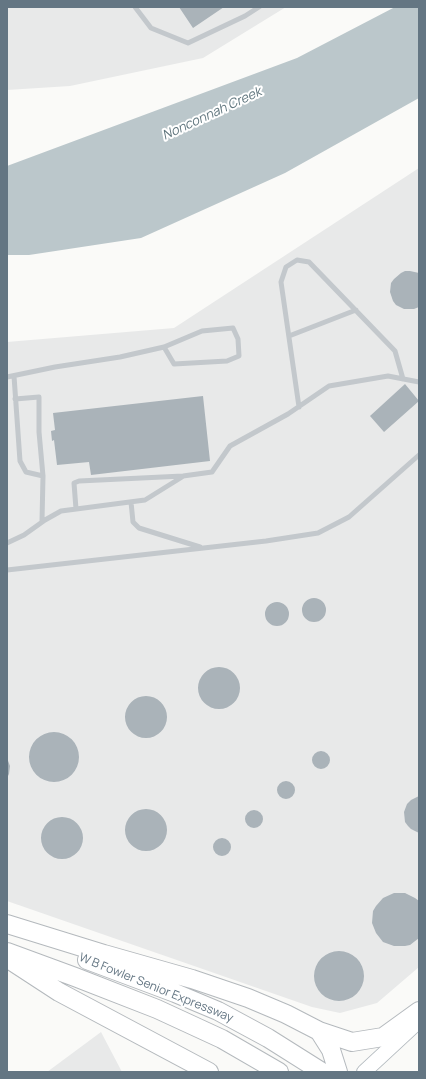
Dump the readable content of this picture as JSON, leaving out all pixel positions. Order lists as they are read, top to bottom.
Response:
{
  "streets": {
    "highway": ["W B Fowler Senior Expressway"]
  },
  "water": ["Nonconnah Creek"]
}
